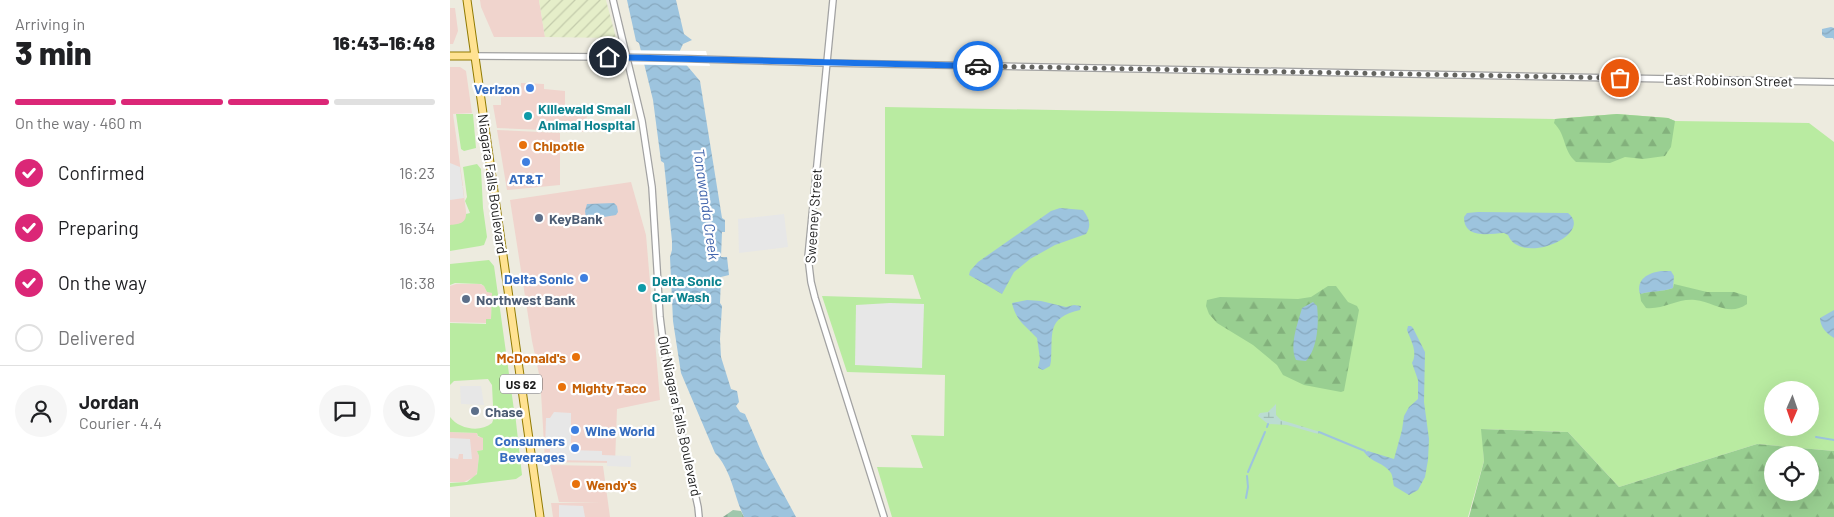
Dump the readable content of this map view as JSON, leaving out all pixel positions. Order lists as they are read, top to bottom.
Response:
{
  "streets": {
    "main road": ["Niagara Falls Boulevard", "US 62"],
    "street": ["East Robinson Street", "Sweeney Street", "Old Niagara Falls Boulevard"]
  },
  "crossings": [
    ["East Robinson Street", "Niagara Falls Boulevard"],
    ["East Robinson Street", "Sweeney Street"]
  ],
  "water": ["Tonawanda Creek"],
  "places": [
    "Verizon",
    "Killewald Small Animal Hospital",
    "Chipotle",
    "AT&T",
    "KeyBank",
    "Delta Sonic",
    "Delta Sonic Car Wash",
    "Northwest Bank",
    "McDonald's",
    "Mighty Taco",
    "Chase",
    "Wine World",
    "Consumers Beverages",
    "Wendy's"
  ],
  "north": "bottom",
  "page": {
    "heading": ["3 min", "Arriving in", "16:43–16:48"],
    "panel": ["Jordan", "Courier · 4.4"],
    "bar": "On the way · 460 m",
    "list": [
      ["Confirmed", "16:23"],
      ["Preparing", "16:34"],
      ["On the way", "16:38"],
      "Delivered"
    ]
  }
}
